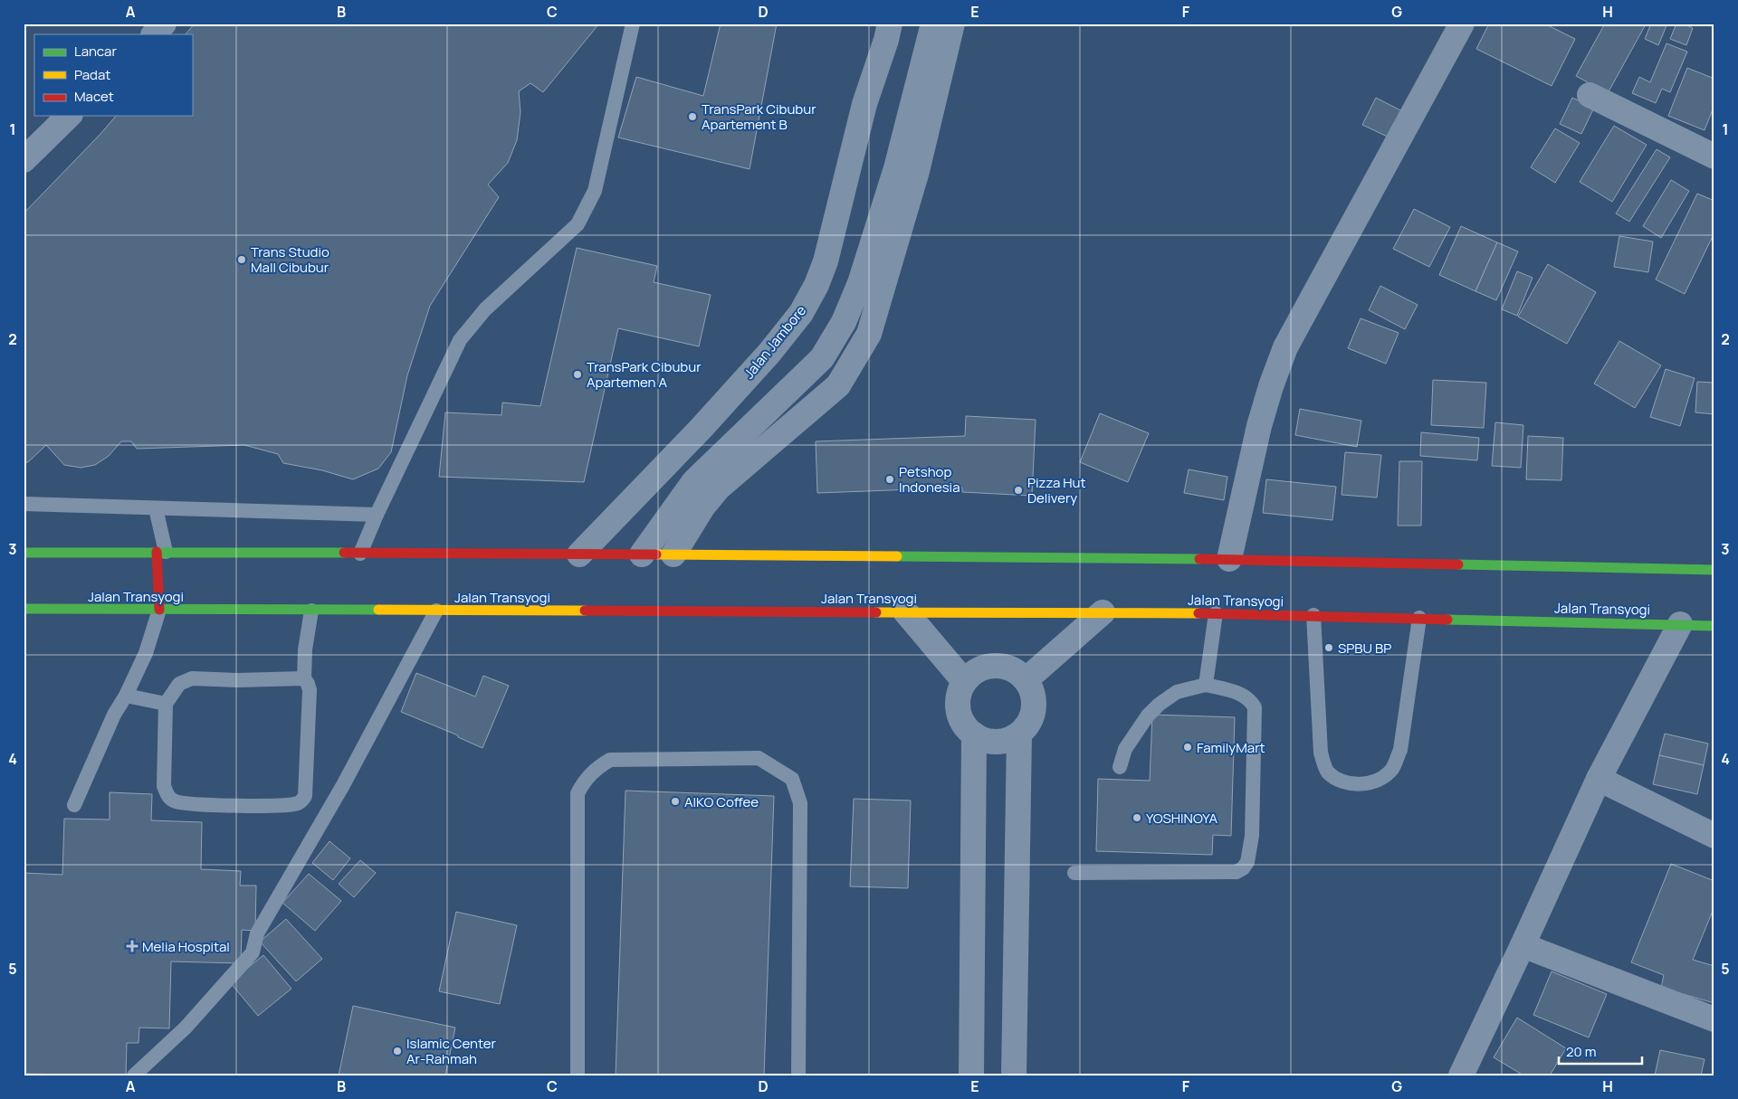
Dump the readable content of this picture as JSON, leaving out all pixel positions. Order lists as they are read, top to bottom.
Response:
{
  "streets": {
    "highway": ["Jalan Transyogi"],
    "street": ["Jalan Jambore"]
  },
  "places": {
    "other": [
      "TransPark Cibubur Apartement B",
      "Trans Studio Mall Cibubur",
      "TransPark Cibubur Apartemen A",
      "Petshop Indonesia",
      "Pizza Hut Delivery",
      "SPBU BP",
      "FamilyMart",
      "AIKO Coffee",
      "YOSHINOYA",
      "Islamic Center Ar-Rahmah"
    ],
    "health": ["Melia Hospital"]
  },
  "legend": ["Lancar", "Padat", "Macet"],
  "scale_bar": "20 m",
  "grid": {
    "columns": [
      "A",
      "B",
      "C",
      "D",
      "E",
      "F",
      "G",
      "H"
    ],
    "rows": [
      "1",
      "2",
      "3",
      "4",
      "5"
    ]
  }
}
